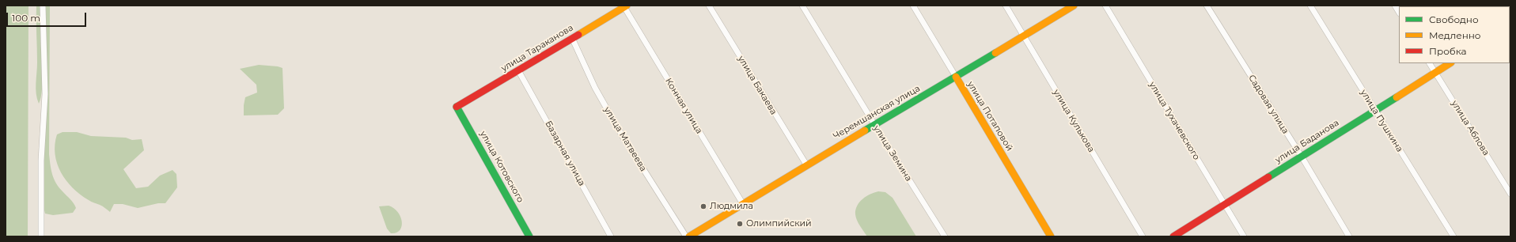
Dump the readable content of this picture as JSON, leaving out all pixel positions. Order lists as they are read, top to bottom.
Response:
{
  "streets": {
    "street": [
      "улица Тараканова",
      "улица Бакаева",
      "Садовая улица",
      "Конная улица",
      "Черемшанская улица",
      "улица Потаповой",
      "улица Кулькова",
      "улица Тухачевского",
      "улица Пушкина",
      "улица Аблова",
      "улица Матвеева",
      "улица Баданова",
      "Базарная улица",
      "улица Земина",
      "улица Котовского"
    ]
  },
  "crossings": [
    ["улица Тараканова", "Конная улица"],
    ["улица Тараканова", "улица Матвеева"],
    ["улица Тараканова", "Базарная улица"],
    ["улица Тараканова", "улица Котовского"],
    ["улица Бакаева", "Черемшанская улица"],
    ["Садовая улица", "улица Баданова"],
    ["Конная улица", "Черемшанская улица"],
    ["Черемшанская улица", "улица Потаповой"],
    ["Черемшанская улица", "улица Кулькова"],
    ["Черемшанская улица", "улица Земина"],
    ["улица Тухачевского", "улица Баданова"],
    ["улица Пушкина", "улица Баданова"],
    ["улица Аблова", "улица Баданова"]
  ],
  "places": ["Людмила", "Олимпийский"],
  "legend": ["Свободно", "Медленно", "Пробка"],
  "scale_bar": "100 m"
}
